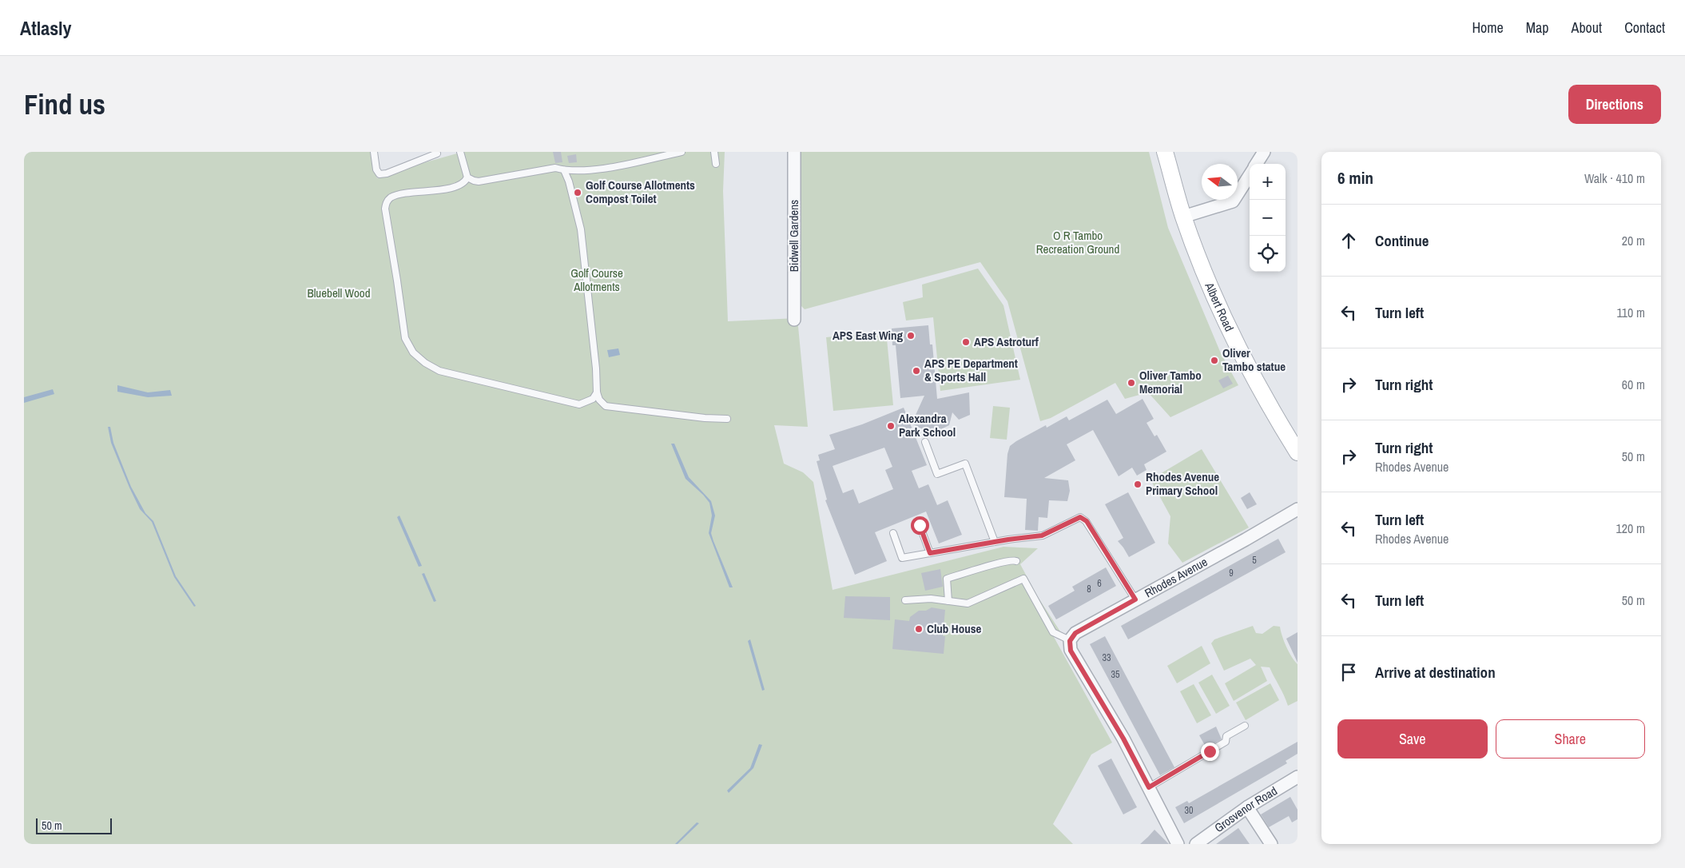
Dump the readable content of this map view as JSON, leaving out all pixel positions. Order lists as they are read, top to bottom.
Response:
{
  "streets": {
    "main road": ["Albert Road"],
    "street": ["Bidwell Gardens", "Rhodes Avenue", "Grosvenor Road"]
  },
  "parks": ["O R Tambo Recreation Ground", "Golf Course Allotments", "Bluebell Wood"],
  "places": [
    "Golf Course Allotments Compost Toilet",
    "APS East Wing",
    "APS Astroturf",
    "Oliver Tambo statue",
    "APS PE Department & Sports Hall",
    "Oliver Tambo Memorial",
    "Alexandra Park School",
    "Rhodes Avenue Primary School",
    "Club House"
  ],
  "house_numbers": [
    "5",
    "9",
    "6",
    "8",
    "33",
    "35",
    "30"
  ],
  "scale_bar": "50 m",
  "north": "left",
  "page": {
    "header": "Atlasly",
    "nav": [
      "Home",
      "Map",
      "About",
      "Contact"
    ],
    "buttons": [
      "Directions",
      ["Save", "Share"]
    ],
    "title": "Find us",
    "heading": ["6 min", "Walk · 410 m"],
    "map_buttons": ["+", "−"],
    "list": [
      ["Continue", "20 m"],
      ["Turn left", "110 m"],
      ["Turn right", "60 m"],
      ["Turn right", "Rhodes Avenue", "50 m"],
      ["Turn left", "Rhodes Avenue", "120 m"],
      ["Turn left", "50 m"],
      "Arrive at destination"
    ],
    "scale": "50 m"
  }
}
